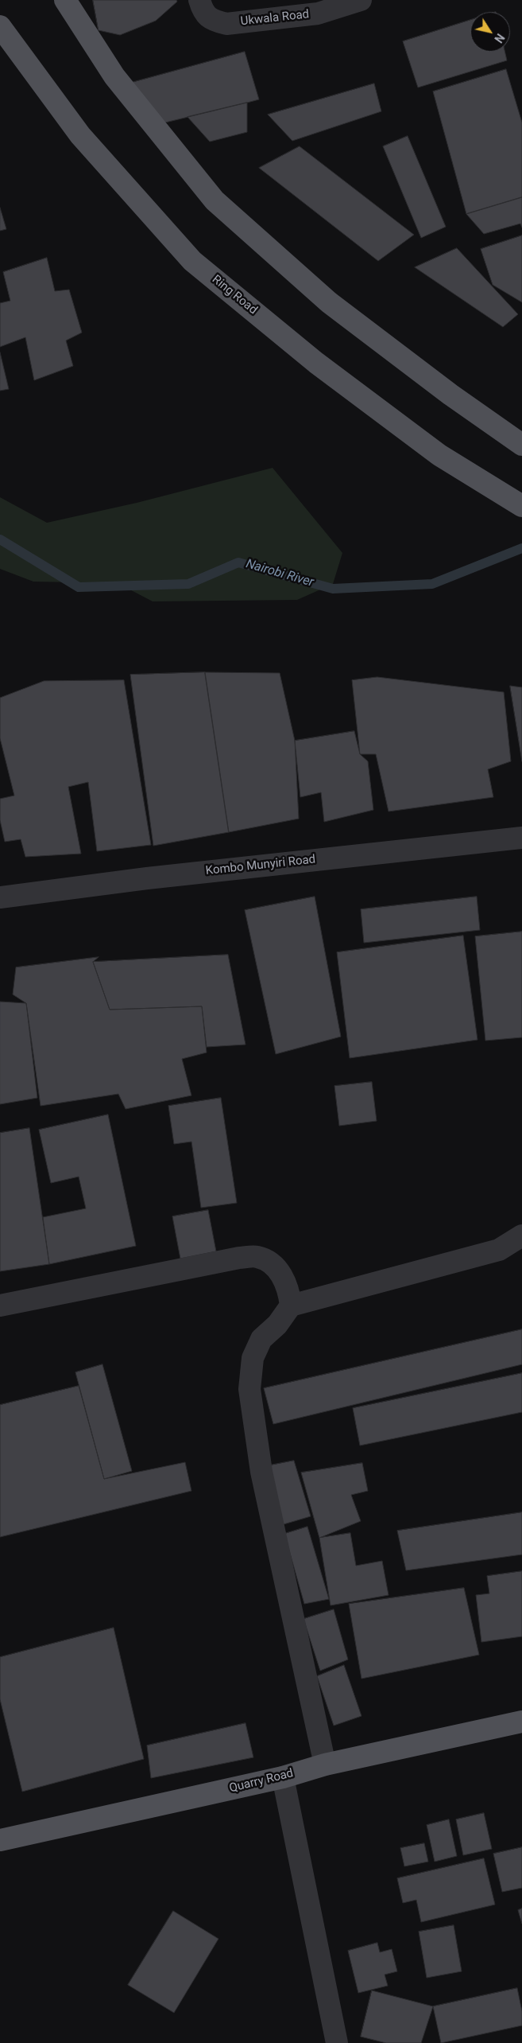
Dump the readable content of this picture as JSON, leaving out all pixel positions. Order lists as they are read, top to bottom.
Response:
{
  "streets": {
    "main road": ["Ring Road", "Quarry Road"],
    "street": ["Ukwala Road", "Kombo Munyiri Road"]
  },
  "water": ["Nairobi River"],
  "north": "bottom right"
}
